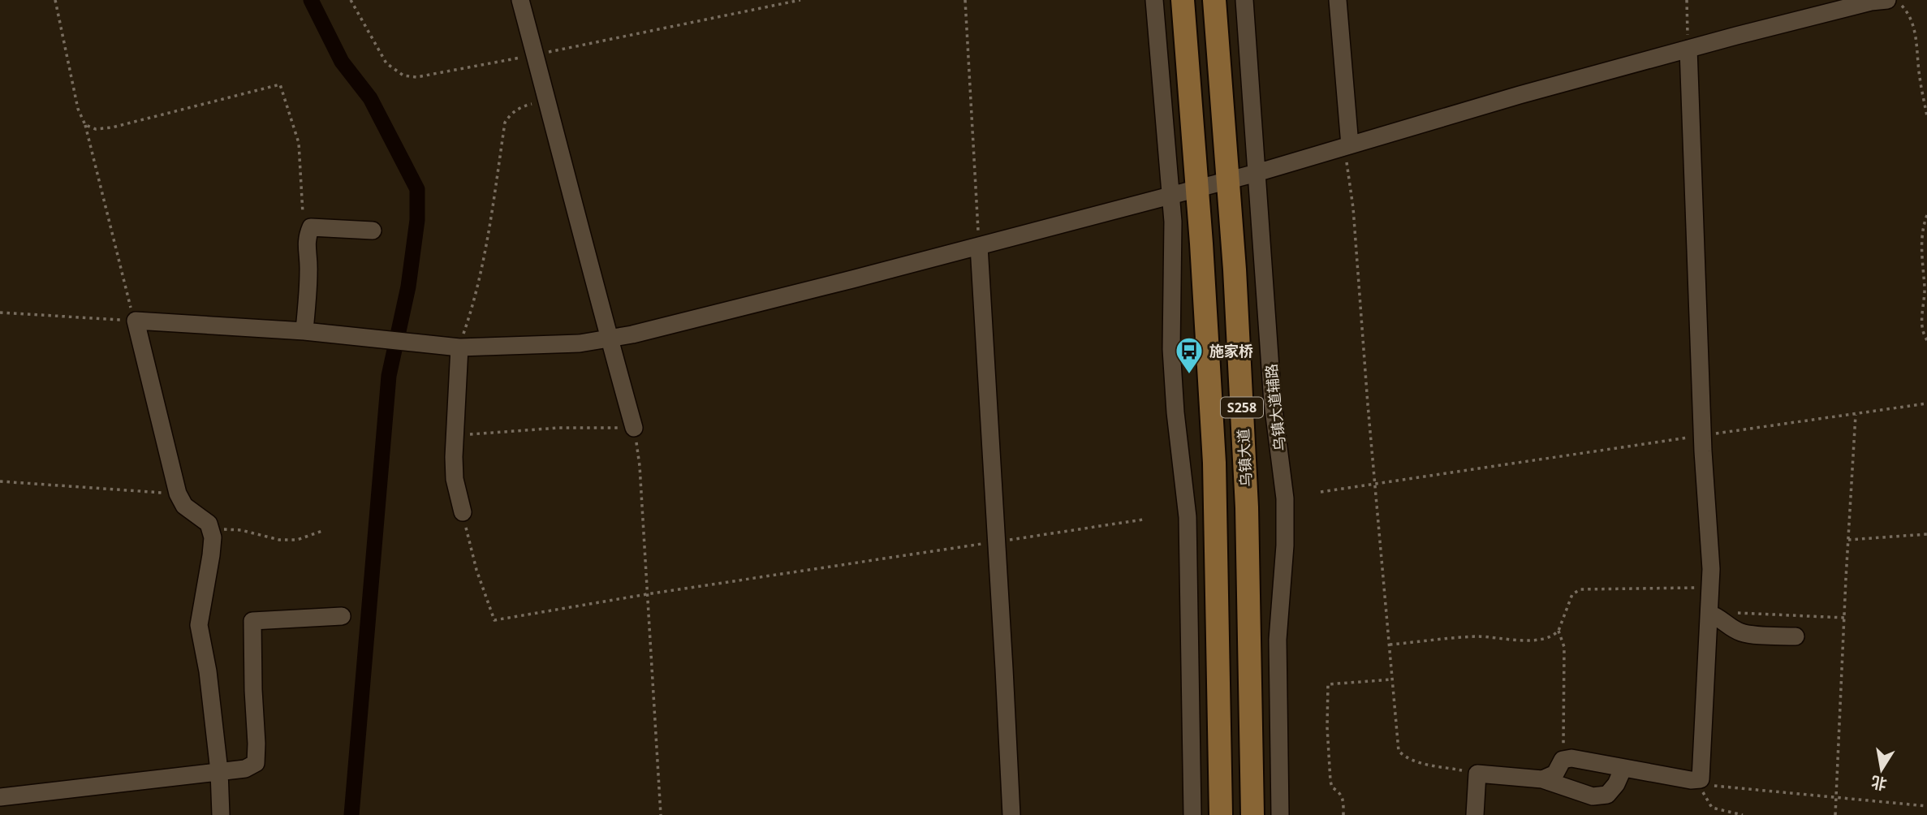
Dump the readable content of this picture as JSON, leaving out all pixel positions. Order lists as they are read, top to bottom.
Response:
{
  "streets": {
    "main road": ["S258", "乌镇大道"],
    "street": ["乌镇大道辅路"]
  },
  "places": {
    "bus stop": ["施家桥"]
  },
  "north": "bottom"
}
